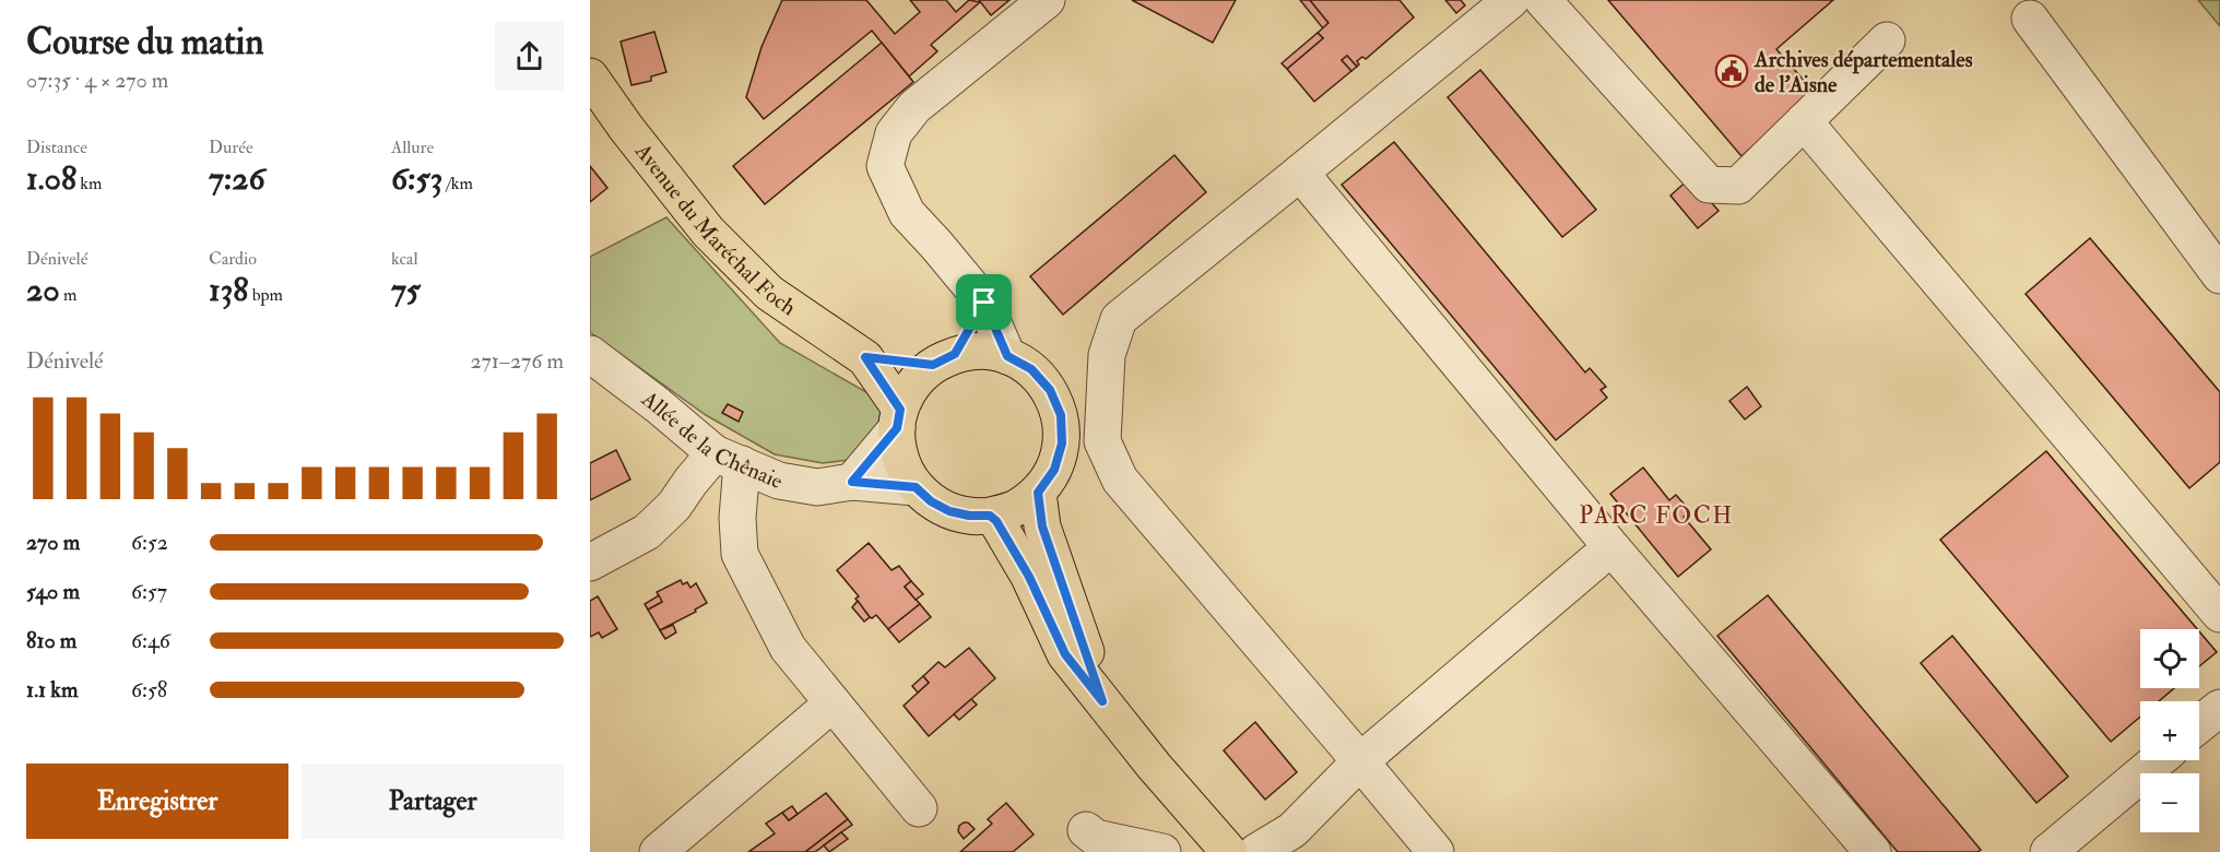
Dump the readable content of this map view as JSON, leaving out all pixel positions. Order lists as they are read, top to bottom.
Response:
{
  "streets": {
    "main road": ["Avenue du Maréchal Foch"],
    "street": ["Allée de la Chênaie"]
  },
  "districts": ["PARC FOCH"],
  "places": {
    "public building": ["Archives départementales de l'Aisne"]
  },
  "page": {
    "heading": ["Course du matin", "07:35 · 4 × 270 m"],
    "stats": [
      ["Distance", "1.08 km"],
      ["Durée", "7:26"],
      ["Allure", "6:53 /km"],
      ["Dénivelé", "20 m"],
      ["Cardio", "138 bpm"],
      ["kcal", "75"]
    ],
    "chart": ["Dénivelé", "271–276 m"],
    "list": [
      {
        "name": "270 m",
        "note": "6:52"
      },
      {
        "name": "540 m",
        "note": "6:57"
      },
      {
        "name": "810 m",
        "note": "6:46"
      },
      {
        "name": "1.1 km",
        "note": "6:58"
      }
    ],
    "map_buttons": ["+", "−"],
    "buttons": ["Enregistrer", "Partager"]
  }
}
